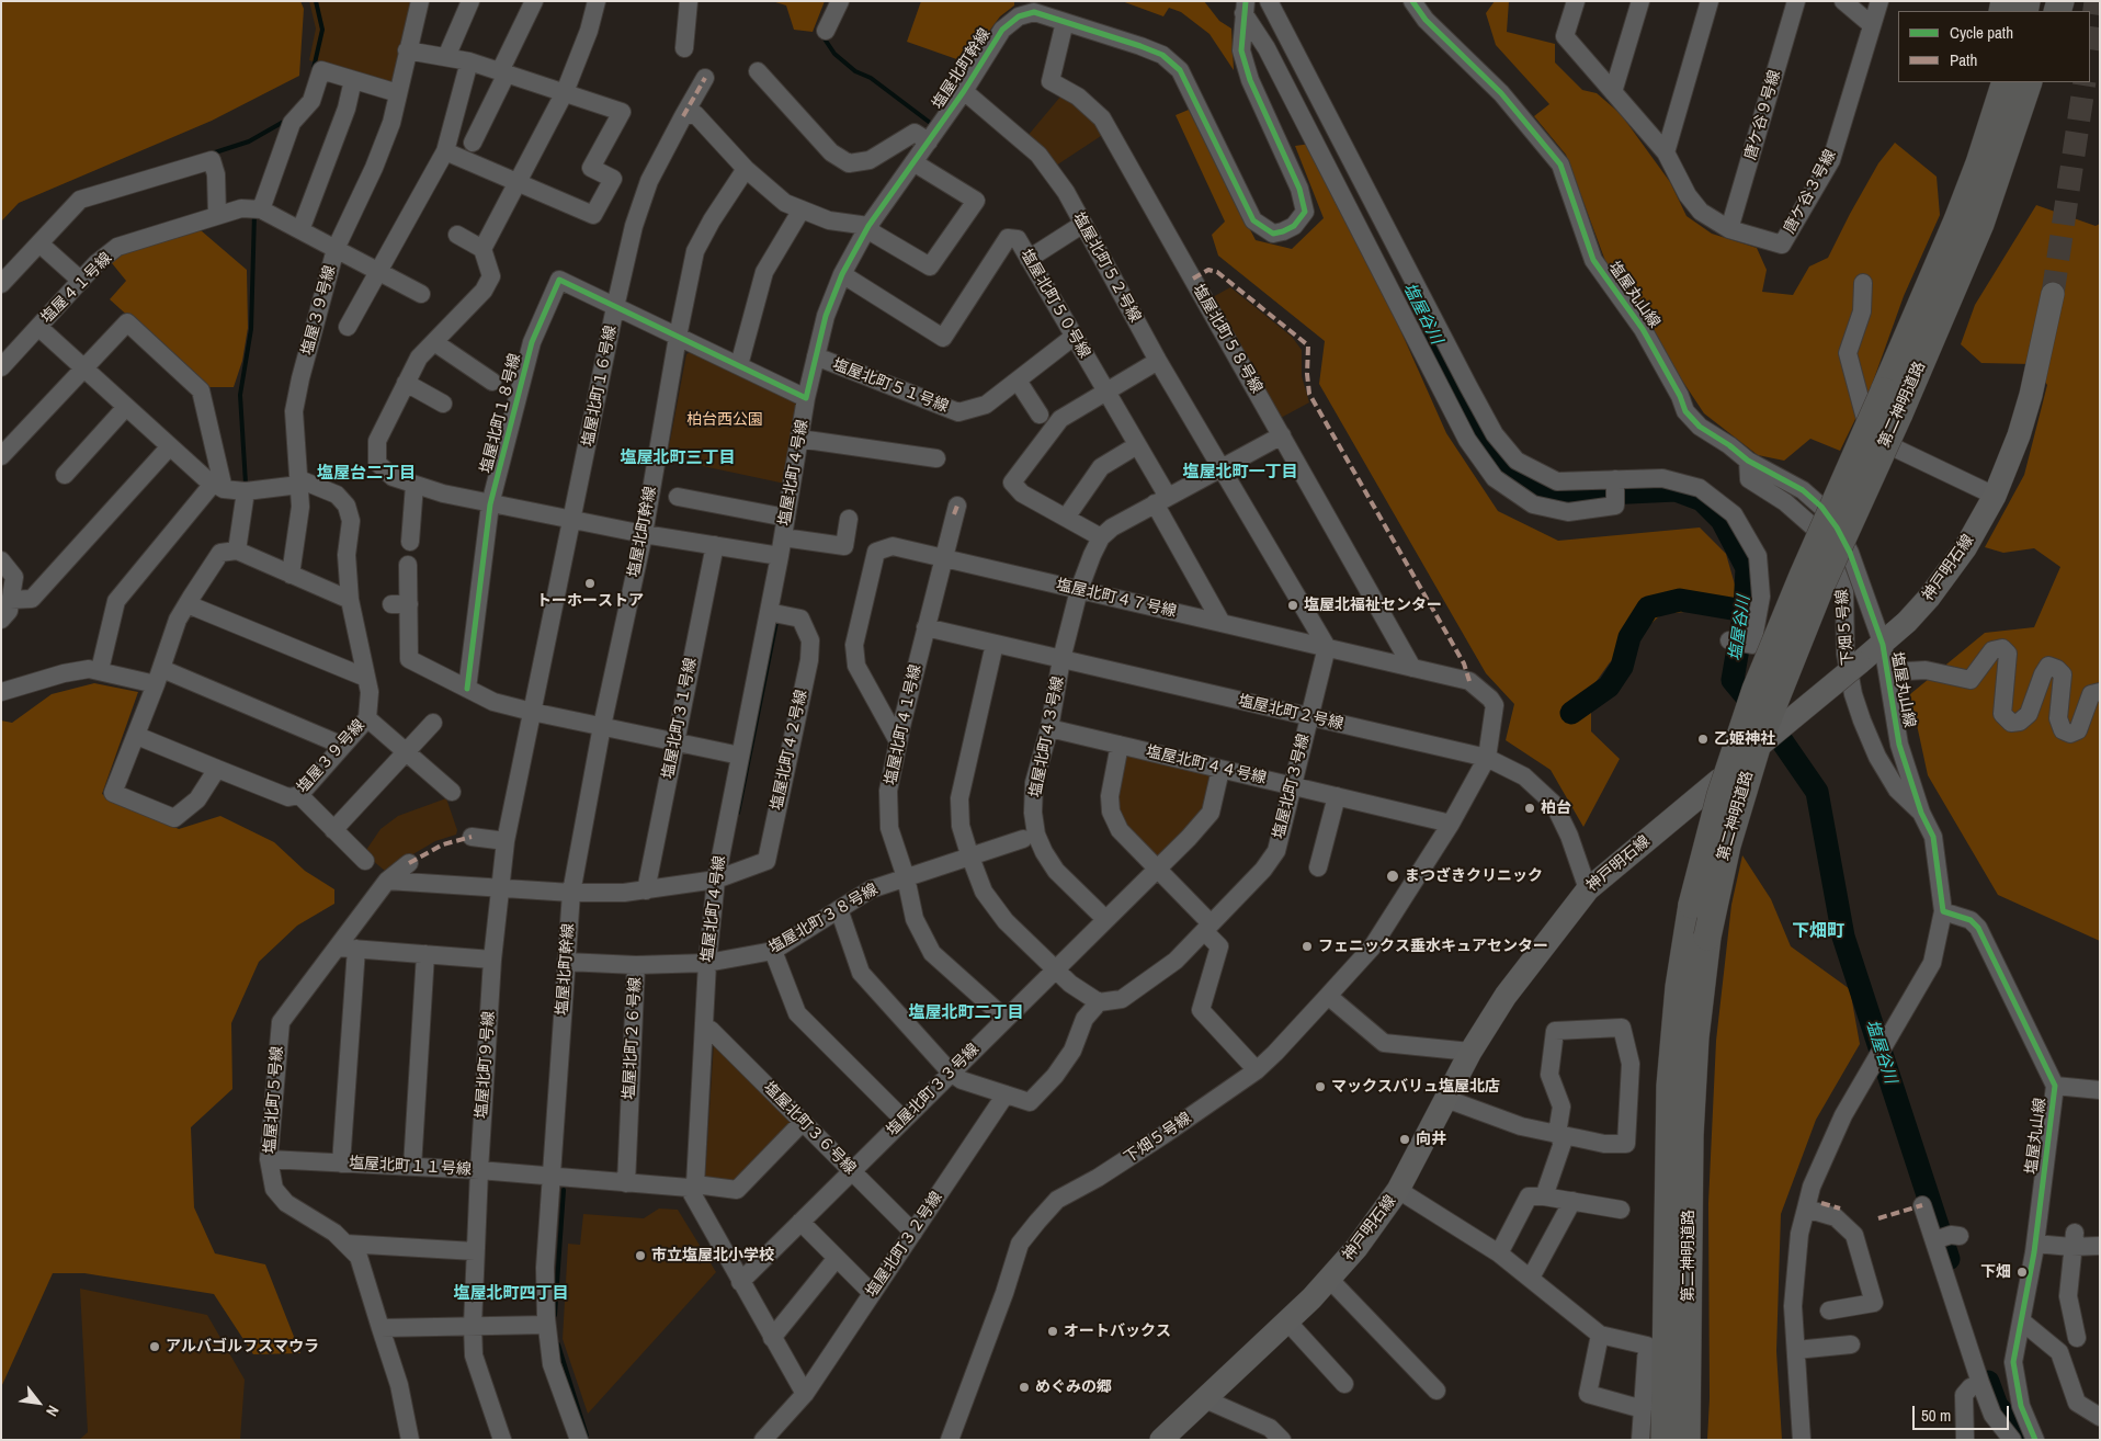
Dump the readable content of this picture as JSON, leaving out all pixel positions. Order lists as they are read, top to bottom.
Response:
{
  "streets": {
    "highway": ["第二神明道路"],
    "main road": ["神戸明石線"],
    "street": [
      "塩屋北町幹線",
      "唐ケ谷９号線",
      "唐ケ谷３号線",
      "塩屋北町５２号線",
      "塩屋４１号線",
      "塩屋丸山線",
      "塩屋北町５０号線",
      "塩屋３９号線",
      "塩屋北町５８号線",
      "塩屋北町１６号線",
      "塩屋北町５１号線",
      "塩屋北町１８号線",
      "塩屋北町４号線",
      "塩屋北町４７号線",
      "下畑５号線",
      "塩屋北町２号線",
      "塩屋北町３１号線",
      "塩屋北町４１号線",
      "塩屋北町４３号線",
      "塩屋北町４２号線",
      "塩屋北町４４号線",
      "塩屋北町３号線",
      "塩屋北町３８号線",
      "塩屋北町２６号線",
      "塩屋北町９号線",
      "塩屋北町３３号線",
      "塩屋北町５号線",
      "塩屋北町３６号線",
      "塩屋北町１１号線",
      "塩屋北町３２号線"
    ]
  },
  "crossings": [
    ["塩屋北町幹線", "塩屋北町５２号線"],
    ["塩屋北町幹線", "塩屋北町５０号線"],
    ["塩屋北町幹線", "塩屋北町５８号線"],
    ["塩屋北町幹線", "塩屋北町５１号線"],
    ["塩屋北町幹線", "塩屋北町１８号線"],
    ["塩屋北町幹線", "塩屋北町４号線"],
    ["塩屋北町幹線", "塩屋北町１１号線"],
    ["唐ケ谷９号線", "唐ケ谷３号線"],
    ["塩屋４１号線", "塩屋３９号線"],
    ["塩屋丸山線", "神戸明石線"],
    ["塩屋丸山線", "下畑５号線"],
    ["塩屋北町５０号線", "塩屋北町５１号線"],
    ["塩屋北町５０号線", "塩屋北町４７号線"],
    ["塩屋北町５８号線", "塩屋北町４７号線"],
    ["塩屋北町１６号線", "塩屋北町１８号線"],
    ["塩屋北町１６号線", "塩屋北町９号線"],
    ["塩屋北町４号線", "塩屋北町４２号線"],
    ["塩屋北町４号線", "塩屋北町３８号線"],
    ["塩屋北町４号線", "塩屋北町２６号線"],
    ["塩屋北町４号線", "塩屋北町３６号線"],
    ["塩屋北町４号線", "塩屋北町１１号線"],
    ["神戸明石線", "塩屋北町２号線"],
    ["塩屋北町４７号線", "塩屋北町２号線"],
    ["塩屋北町４７号線", "塩屋北町４１号線"],
    ["塩屋北町４７号線", "塩屋北町３号線"],
    ["下畑５号線", "塩屋北町４４号線"],
    ["塩屋北町２号線", "塩屋北町４１号線"],
    ["塩屋北町２号線", "塩屋北町４３号線"],
    ["塩屋北町２号線", "塩屋北町３号線"],
    ["塩屋北町４１号線", "塩屋北町３８号線"],
    ["塩屋北町４１号線", "塩屋北町３３号線"],
    ["塩屋北町４３号線", "塩屋北町４４号線"],
    ["塩屋北町４３号線", "塩屋北町３３号線"],
    ["塩屋北町４４号線", "塩屋北町３号線"],
    ["塩屋北町４４号線", "塩屋北町３３号線"],
    ["塩屋北町３８号線", "塩屋北町２６号線"],
    ["塩屋北町２６号線", "塩屋北町１１号線"],
    ["塩屋北町９号線", "塩屋北町１１号線"],
    ["塩屋北町３３号線", "塩屋北町３６号線"],
    ["塩屋北町５号線", "塩屋北町１１号線"],
    ["塩屋北町３６号線", "塩屋北町１１号線"],
    ["塩屋北町３６号線", "塩屋北町３２号線"]
  ],
  "districts": [
    "塩屋北町三丁目",
    "塩屋北町一丁目",
    "塩屋台二丁目",
    "下畑町",
    "塩屋北町二丁目",
    "塩屋北町四丁目"
  ],
  "water": ["塩屋谷川"],
  "parks": ["柏台西公園"],
  "places": [
    "トーホーストア",
    "塩屋北福祉センター",
    "乙姫神社",
    "柏台",
    "まつざきクリニック",
    "フェニックス垂水キュアセンター",
    "マックスバリュ塩屋北店",
    "向井",
    "市立塩屋北小学校",
    "下畑",
    "オートバックス",
    "アルバゴルフスマウラ",
    "めぐみの郷"
  ],
  "legend": ["Cycle path", "Path"],
  "scale_bar": "50 m",
  "north": "bottom right"
}
